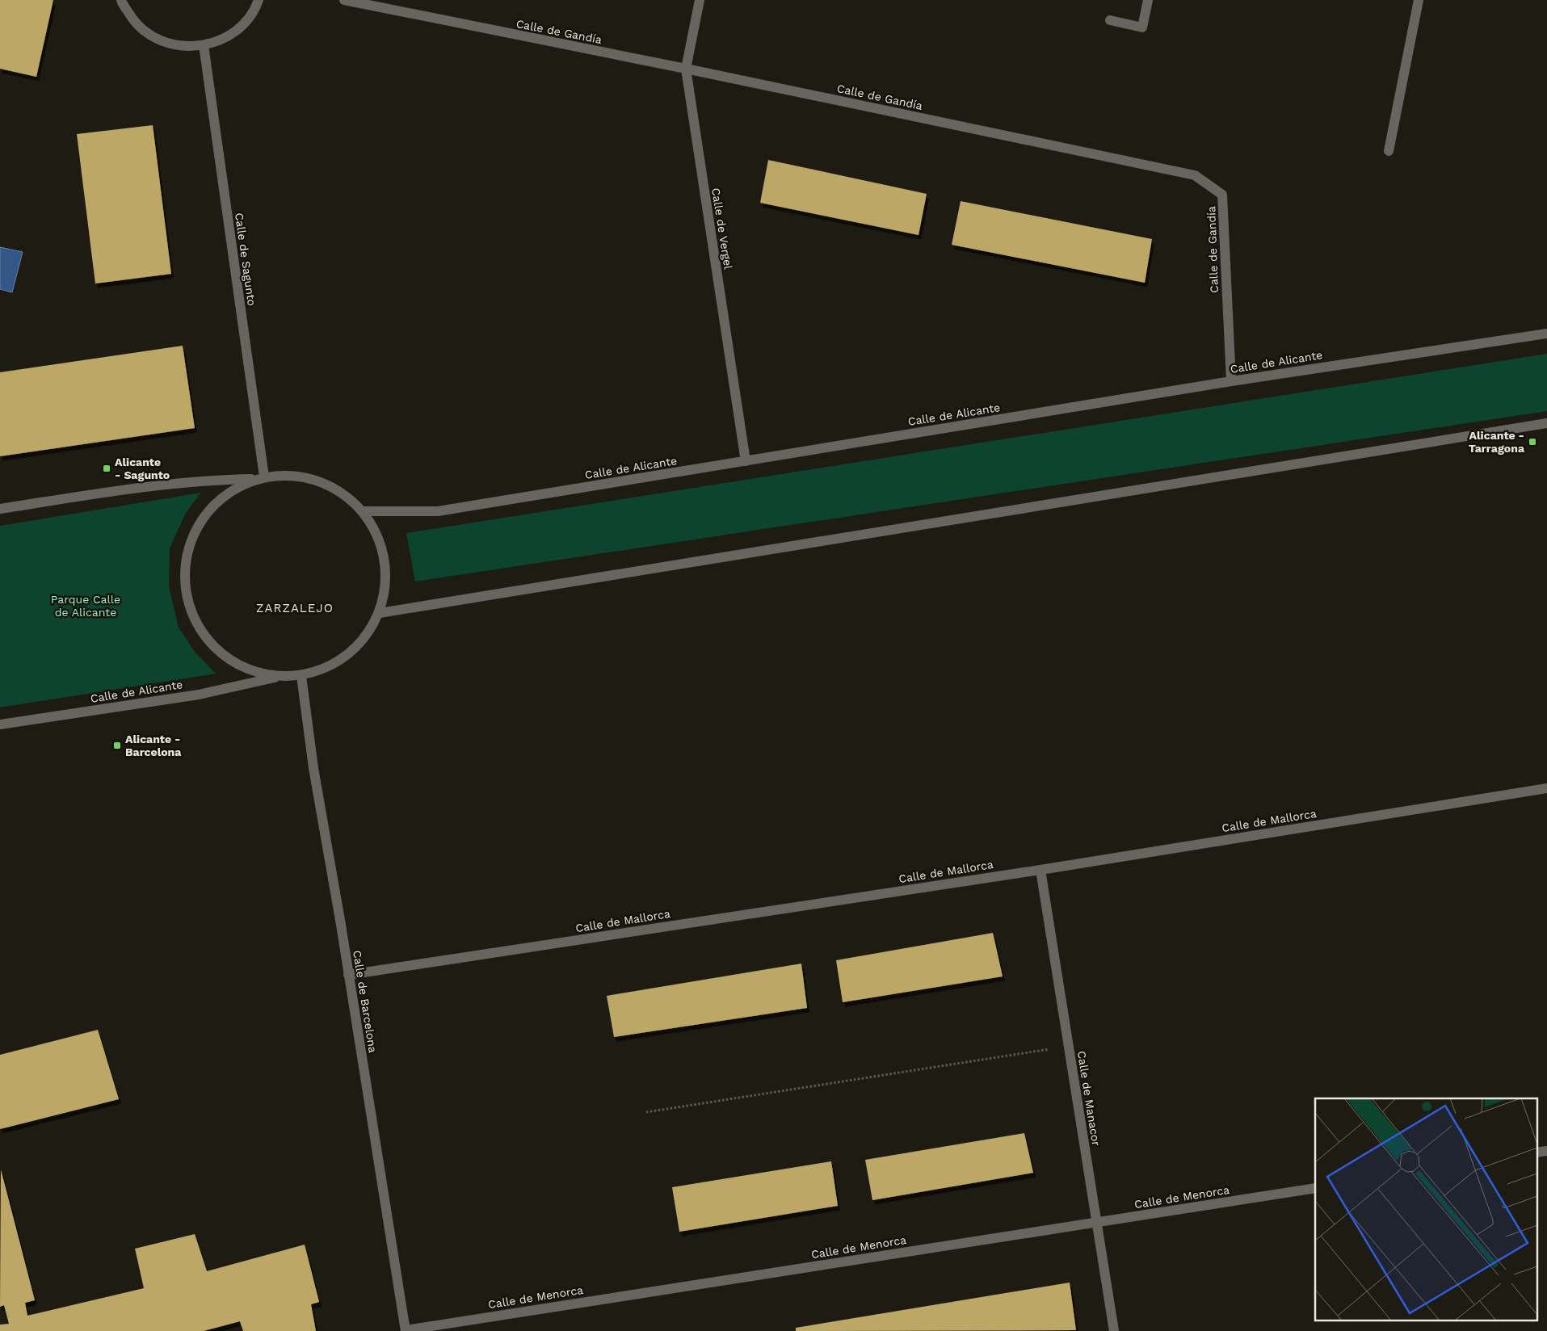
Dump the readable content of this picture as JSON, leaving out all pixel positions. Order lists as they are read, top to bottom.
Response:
{
  "streets": {
    "street": [
      "Calle de Gandía",
      "Calle de Vergel",
      "Calle de Sagunto",
      "Calle de Alicante",
      "Calle de Mallorca",
      "Calle de Barcelona",
      "Calle de Manacor",
      "Calle de Menorca"
    ]
  },
  "crossings": [
    ["Calle de Gandía", "Calle de Vergel"],
    ["Calle de Gandía", "Calle de Alicante"],
    ["Calle de Vergel", "Calle de Alicante"],
    ["Calle de Mallorca", "Calle de Barcelona"],
    ["Calle de Mallorca", "Calle de Manacor"],
    ["Calle de Barcelona", "Calle de Menorca"],
    ["Calle de Manacor", "Calle de Menorca"]
  ],
  "districts": ["ZARZALEJO"],
  "parks": ["Parque Calle de Alicante"],
  "places": {
    "transit": ["Alicante - Tarragona", "Alicante - Sagunto", "Alicante - Barcelona"]
  }
}
